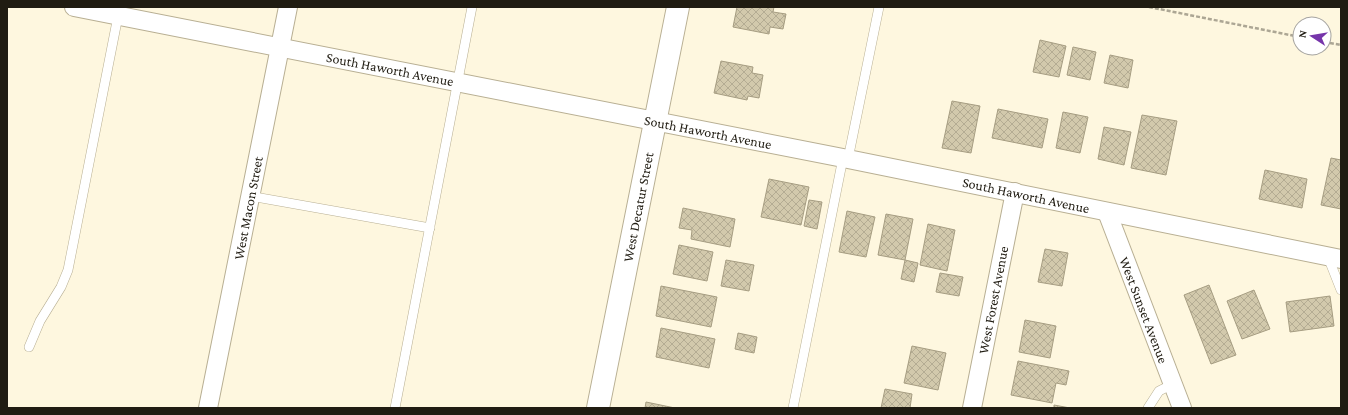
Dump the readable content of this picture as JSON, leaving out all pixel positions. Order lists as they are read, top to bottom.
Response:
{
  "streets": {
    "street": [
      "South Haworth Avenue",
      "West Decatur Street",
      "West Macon Street",
      "West Forest Avenue",
      "West Sunset Avenue"
    ]
  },
  "crossings": [
    ["South Haworth Avenue", "West Decatur Street"],
    ["South Haworth Avenue", "West Macon Street"],
    ["South Haworth Avenue", "West Forest Avenue"],
    ["South Haworth Avenue", "West Sunset Avenue"]
  ],
  "north": "left"
}
